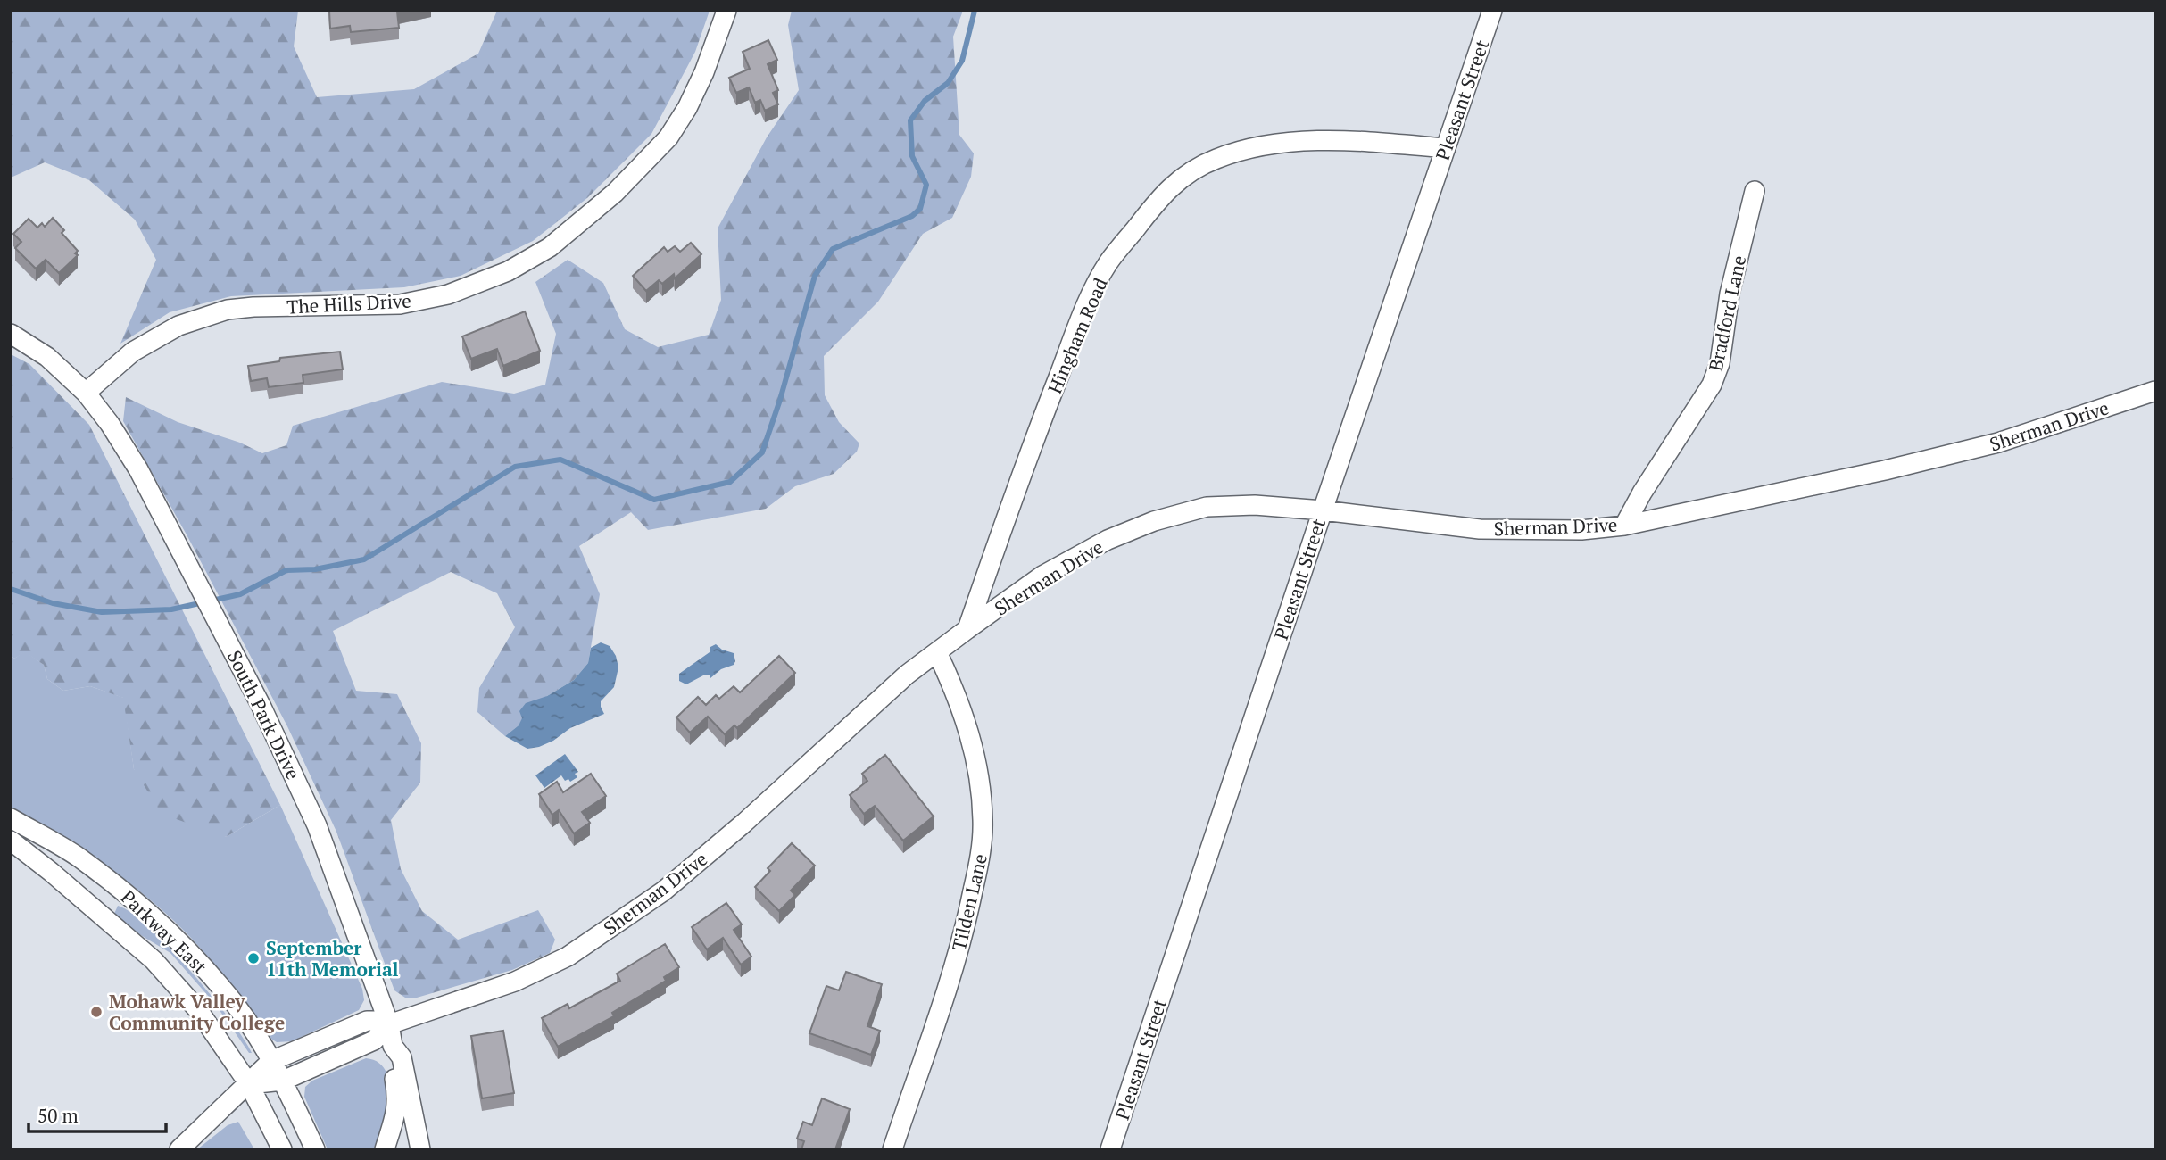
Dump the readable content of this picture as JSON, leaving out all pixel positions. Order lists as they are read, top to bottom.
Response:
{
  "streets": {
    "street": [
      "Pleasant Street",
      "The Hills Drive",
      "Bradford Lane",
      "Hingham Road",
      "Sherman Drive",
      "South Park Drive",
      "Tilden Lane",
      "Parkway East"
    ]
  },
  "crossings": [
    ["Pleasant Street", "Hingham Road"],
    ["Pleasant Street", "Sherman Drive"],
    ["The Hills Drive", "South Park Drive"],
    ["Bradford Lane", "Sherman Drive"],
    ["Hingham Road", "Sherman Drive"],
    ["Sherman Drive", "South Park Drive"],
    ["Sherman Drive", "Tilden Lane"],
    ["Sherman Drive", "Parkway East"]
  ],
  "places": ["September 11th Memorial", "Mohawk Valley Community College"],
  "scale_bar": "50 m"
}
